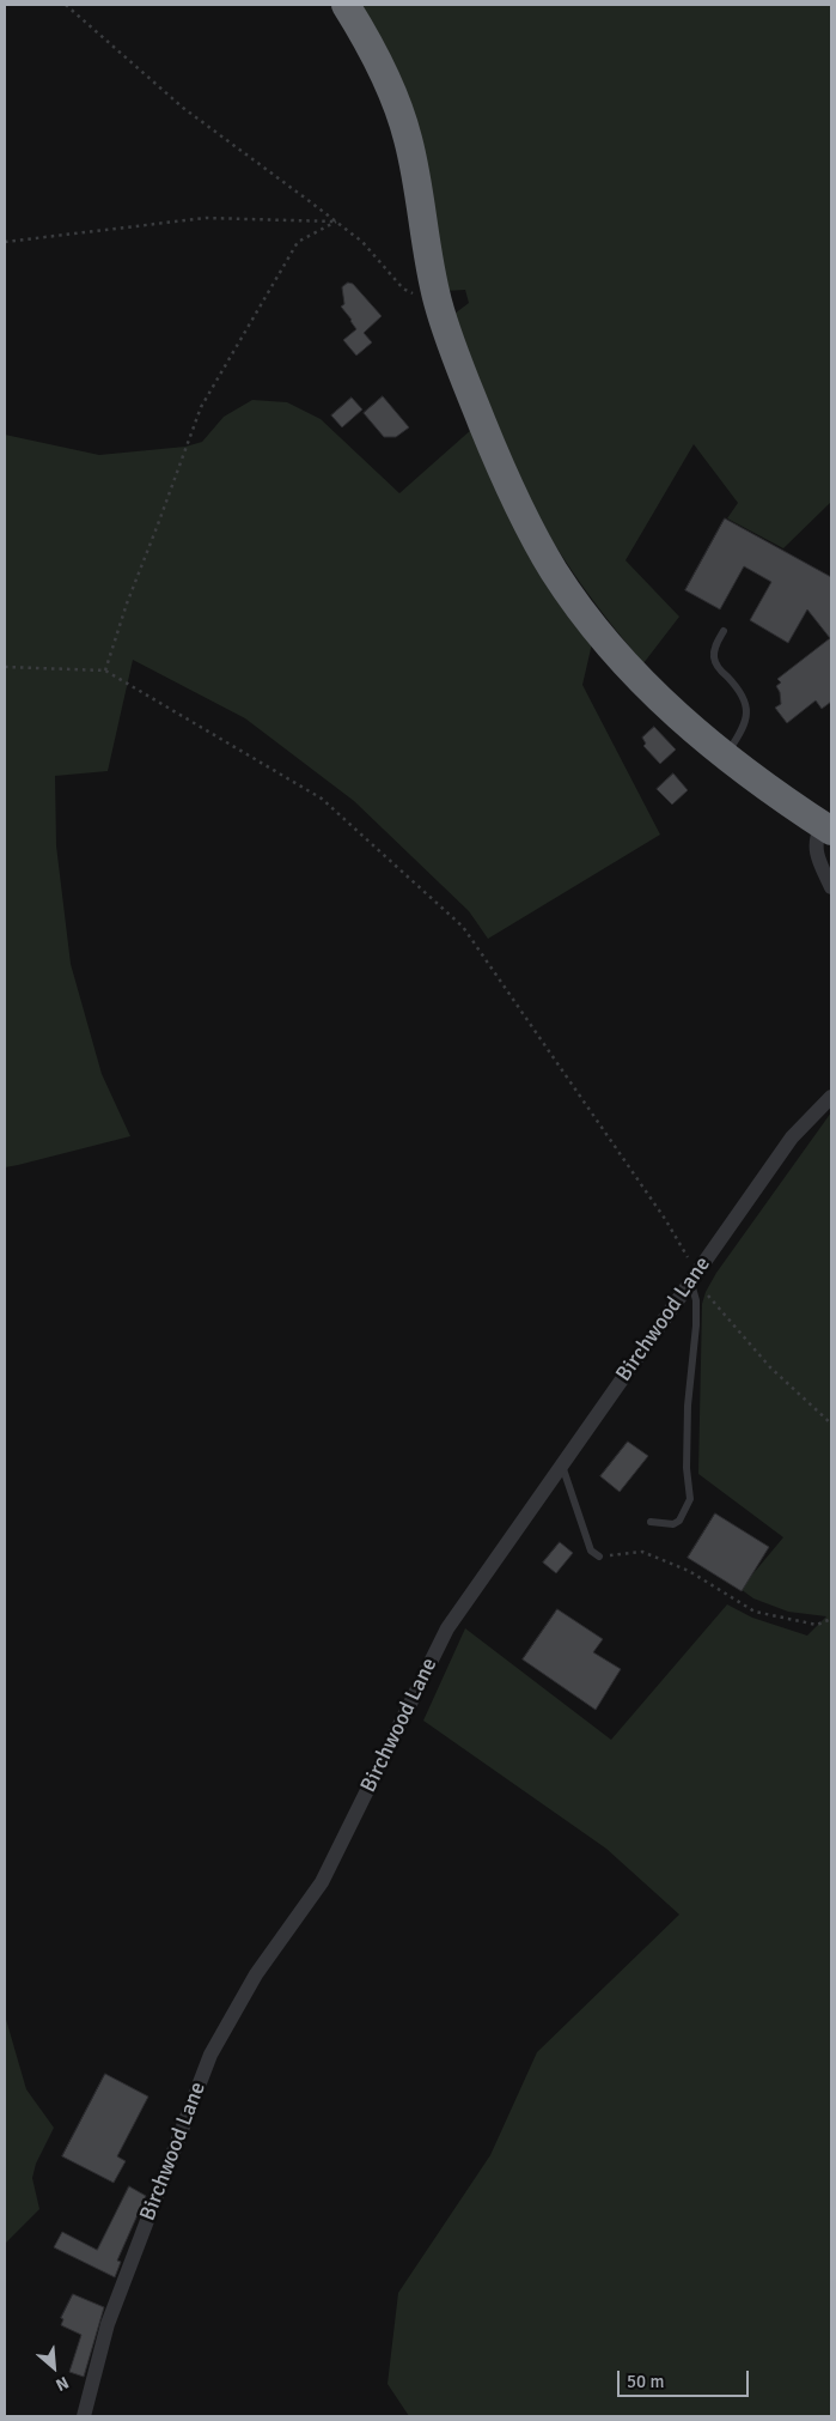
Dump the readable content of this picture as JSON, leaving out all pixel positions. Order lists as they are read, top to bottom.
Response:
{
  "streets": {
    "street": ["Birchwood Lane"]
  },
  "scale_bar": "50 m",
  "north": "bottom right"
}
